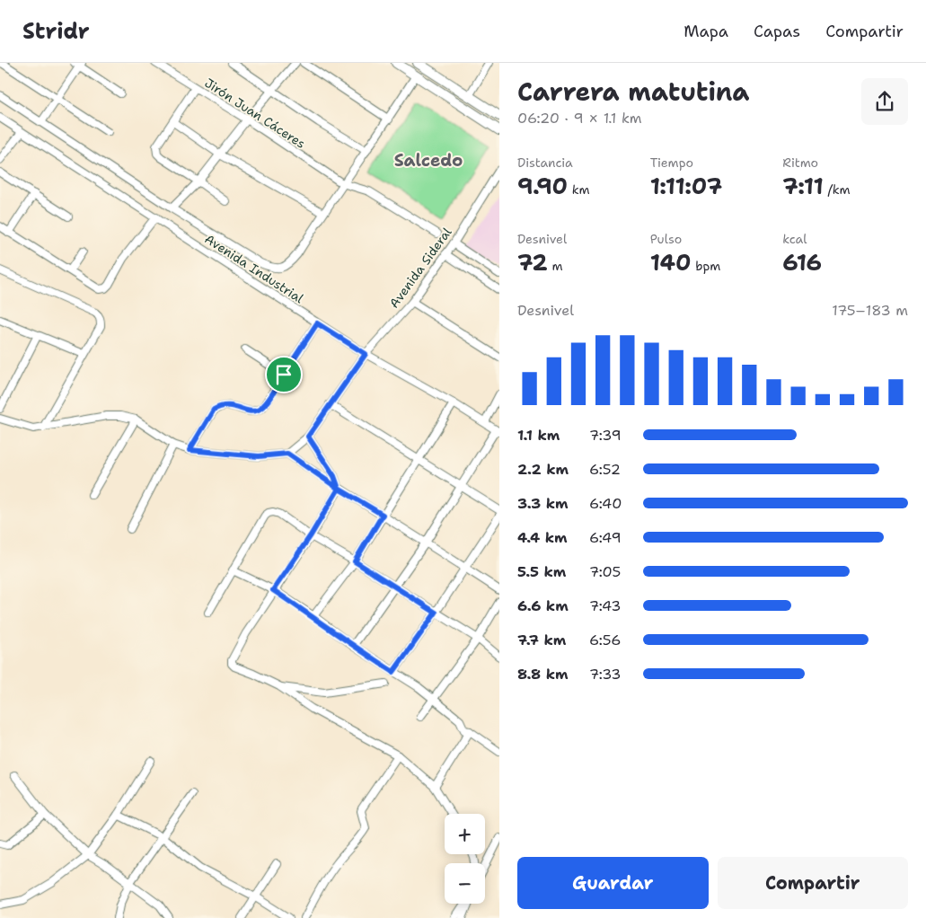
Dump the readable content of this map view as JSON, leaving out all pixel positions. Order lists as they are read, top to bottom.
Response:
{
  "streets": {
    "street": ["Jirón Juan Cáceres", "Avenida Sideral", "Avenida Industrial"]
  },
  "crossings": [
    ["Avenida Sideral", "Avenida Industrial"]
  ],
  "districts": ["Salcedo"],
  "page": {
    "header": "Stridr",
    "nav": ["Mapa", "Capas", "Compartir"],
    "heading": ["Carrera matutina", "06:20 · 9 × 1.1 km"],
    "stats": [
      ["Distancia", "9.90 km"],
      ["Tiempo", "1:11:07"],
      ["Ritmo", "7:11 /km"],
      ["Desnivel", "72 m"],
      ["Pulso", "140 bpm"],
      ["kcal", "616"]
    ],
    "chart": ["Desnivel", "175–183 m"],
    "list": [
      {
        "name": "1.1 km",
        "note": "7:39"
      },
      {
        "name": "2.2 km",
        "note": "6:52"
      },
      {
        "name": "3.3 km",
        "note": "6:40"
      },
      {
        "name": "4.4 km",
        "note": "6:49"
      },
      {
        "name": "5.5 km",
        "note": "7:05"
      },
      {
        "name": "6.6 km",
        "note": "7:43"
      },
      {
        "name": "7.7 km",
        "note": "6:56"
      },
      {
        "name": "8.8 km",
        "note": "7:33"
      }
    ],
    "map_buttons": ["+", "−"],
    "buttons": ["Guardar", "Compartir"]
  }
}
